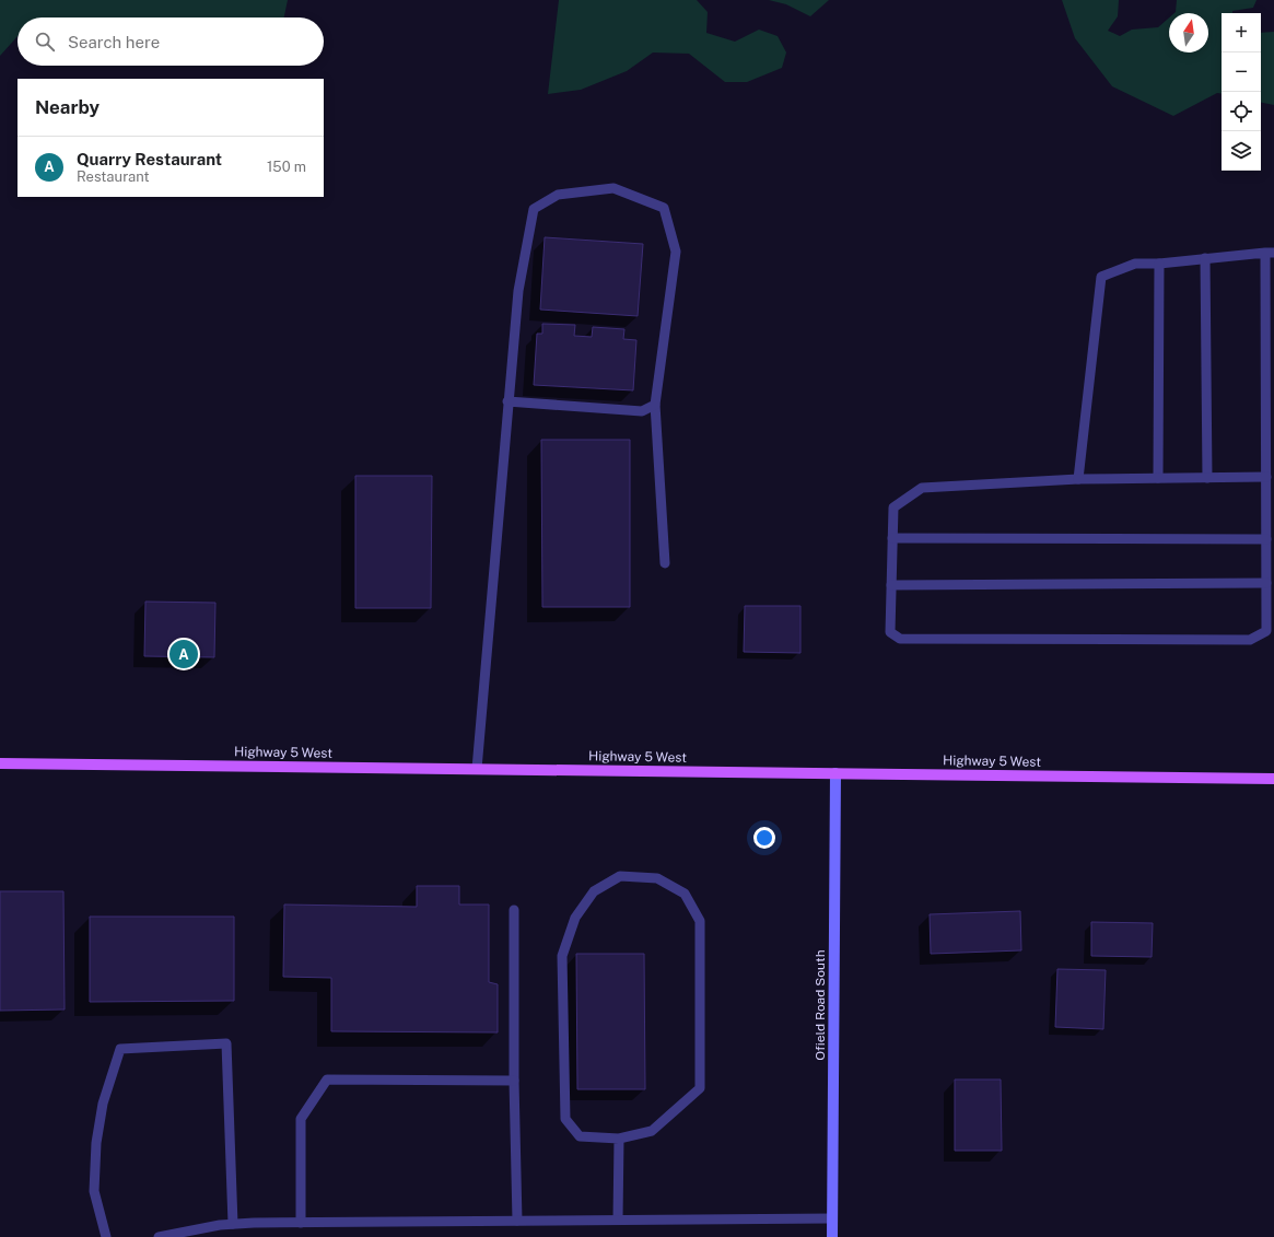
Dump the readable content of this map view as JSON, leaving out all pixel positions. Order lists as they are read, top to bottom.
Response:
{
  "streets": {
    "main road": ["Highway 5 West"],
    "street": ["Ofield Road South"]
  },
  "crossings": [
    ["Highway 5 West", "Ofield Road South"]
  ],
  "north": "top",
  "page": {
    "map_buttons": ["+", "−"],
    "search": "Search here",
    "heading": "Nearby",
    "list": [
      {
        "mark": "A",
        "name": "Quarry Restaurant",
        "note": "Restaurant",
        "value": "150 m"
      }
    ],
    "pins": "A"
  }
}
